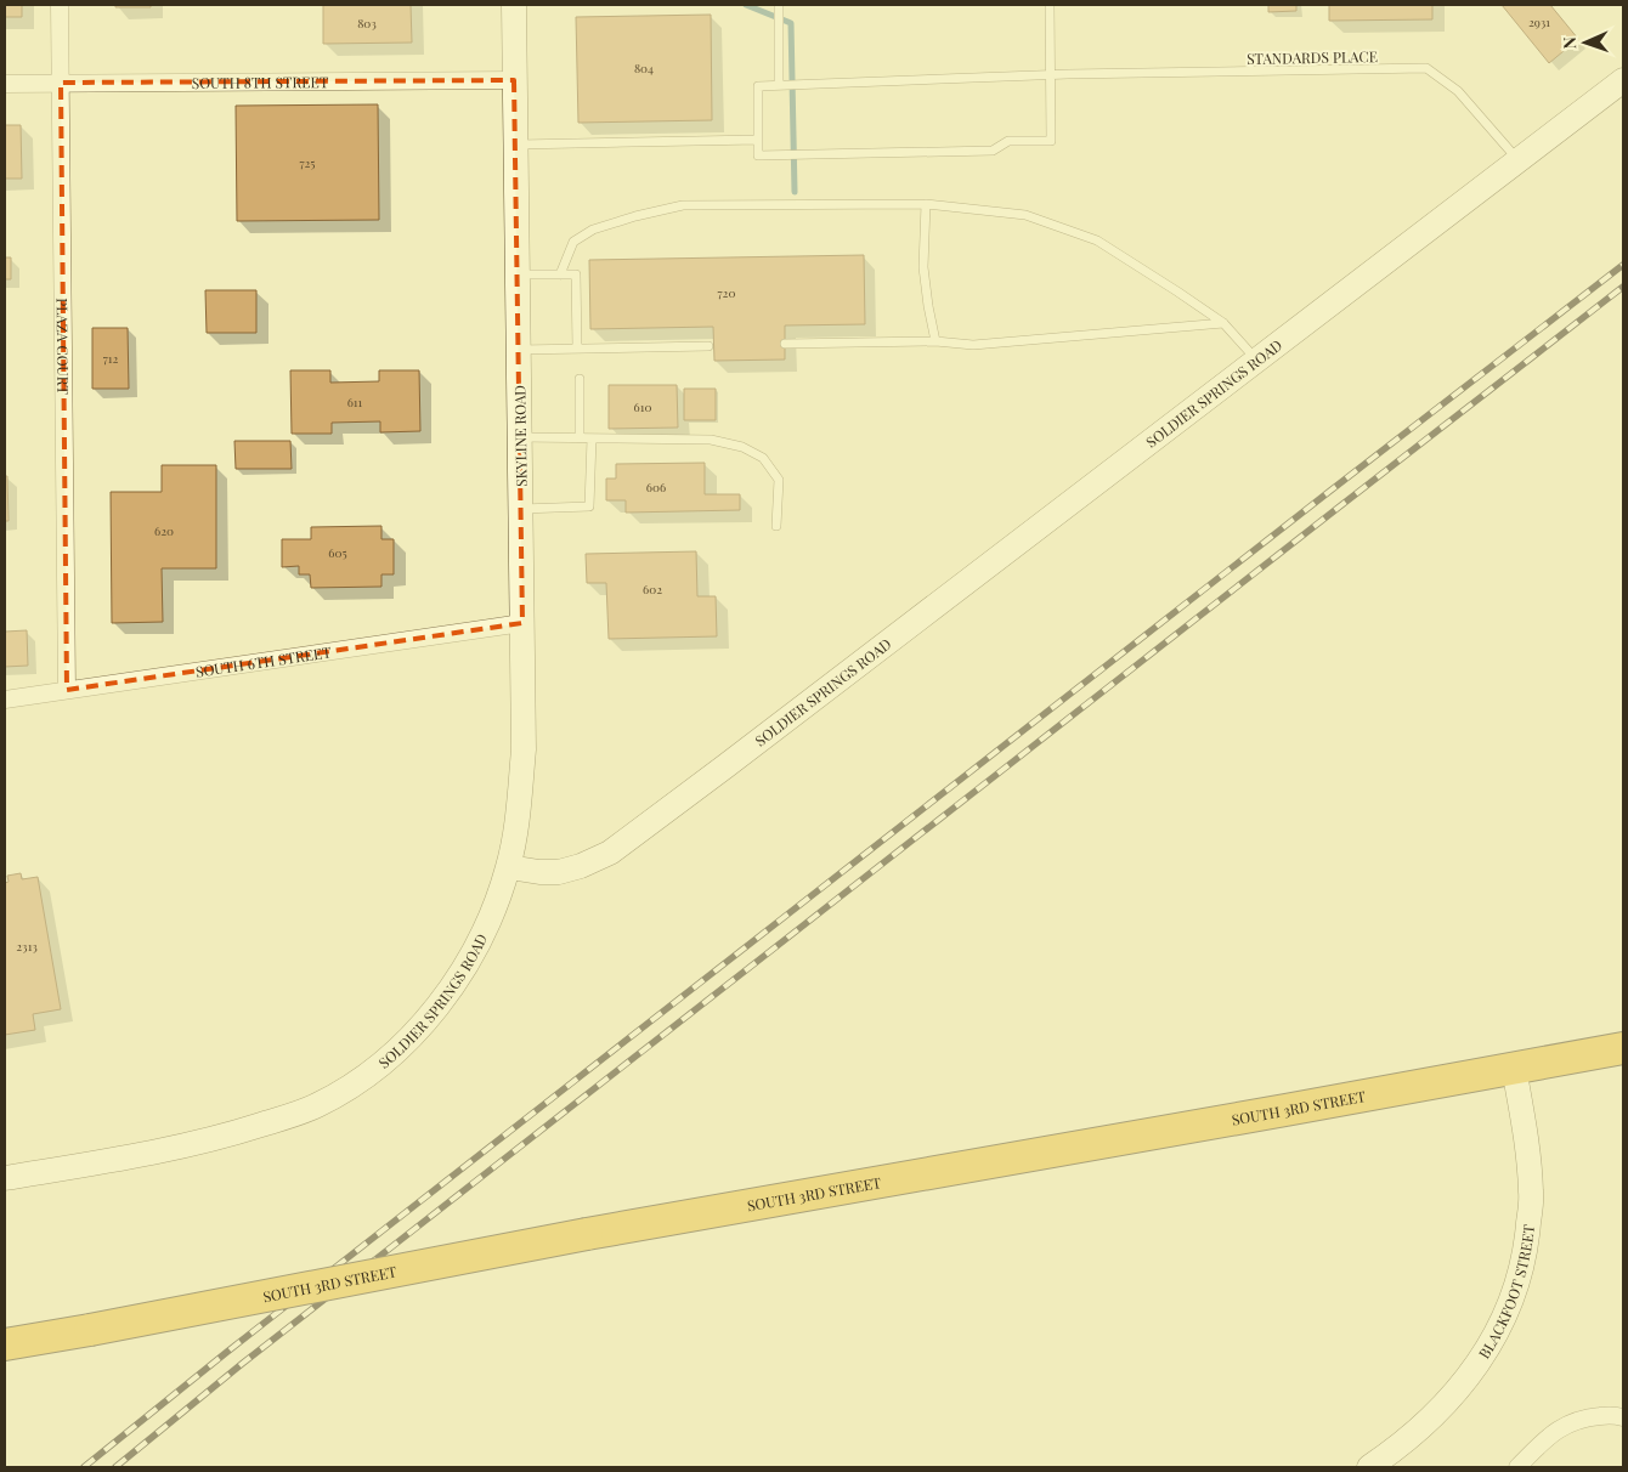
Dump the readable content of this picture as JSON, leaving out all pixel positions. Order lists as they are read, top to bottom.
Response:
{
  "streets": {
    "highway": ["SOUTH 3RD STREET"],
    "street": [
      "SOUTH 8TH STREET",
      "PLAZA COURT",
      "SOLDIER SPRINGS ROAD",
      "SKYLINE ROAD",
      "SOUTH 6TH STREET",
      "BLACKFOOT STREET"
    ],
    "lane": ["STANDARDS PLACE"]
  },
  "crossings": [
    ["STANDARDS PLACE", "SOLDIER SPRINGS ROAD"],
    ["SOUTH 8TH STREET", "PLAZA COURT"],
    ["SOUTH 8TH STREET", "SKYLINE ROAD"],
    ["PLAZA COURT", "SOUTH 6TH STREET"],
    ["SOLDIER SPRINGS ROAD", "SKYLINE ROAD"],
    ["SKYLINE ROAD", "SOUTH 6TH STREET"],
    ["SOUTH 3RD STREET", "BLACKFOOT STREET"]
  ],
  "house_numbers": [
    "2931",
    "803",
    "804",
    "725",
    "720",
    "712",
    "611",
    "610",
    "606",
    "620",
    "605",
    "602",
    "2313"
  ],
  "north": "left"
}
